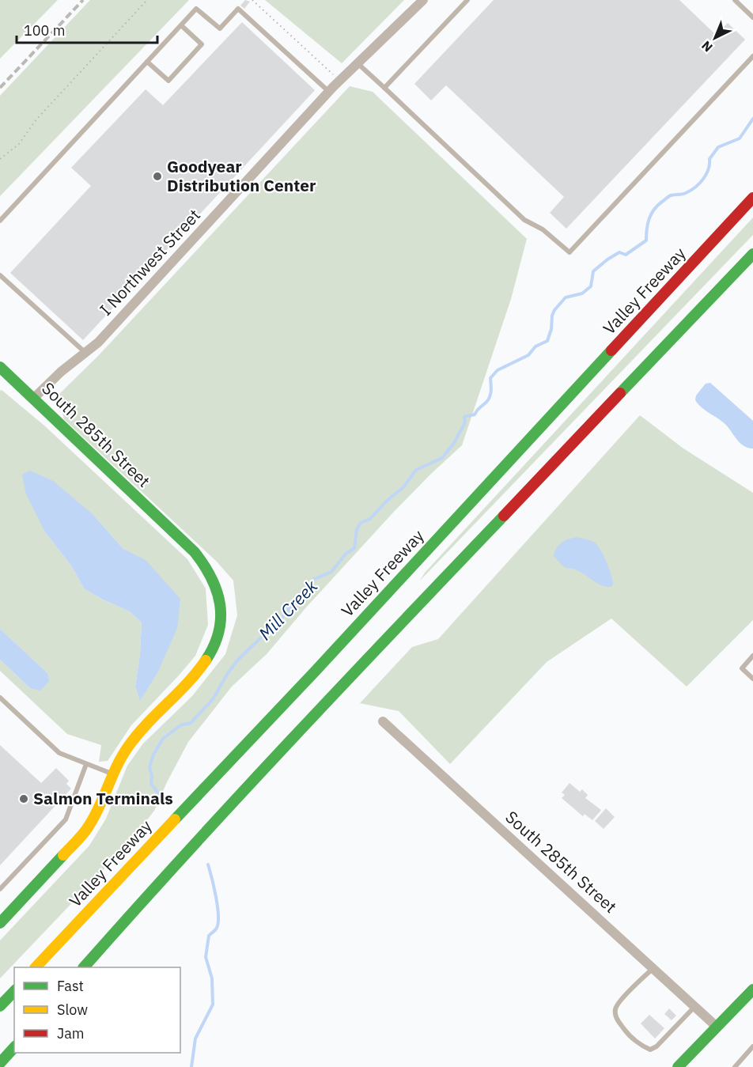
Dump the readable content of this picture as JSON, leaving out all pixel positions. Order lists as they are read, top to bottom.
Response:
{
  "streets": {
    "main road": ["Valley Freeway", "South 285th Street"],
    "street": ["I Northwest Street"]
  },
  "crossings": [
    ["I Northwest Street", "South 285th Street"]
  ],
  "water": ["Mill Creek"],
  "places": ["Goodyear Distribution Center", "Salmon Terminals"],
  "legend": ["Fast", "Slow", "Jam"],
  "scale_bar": "100 m",
  "north": "bottom left"
}
